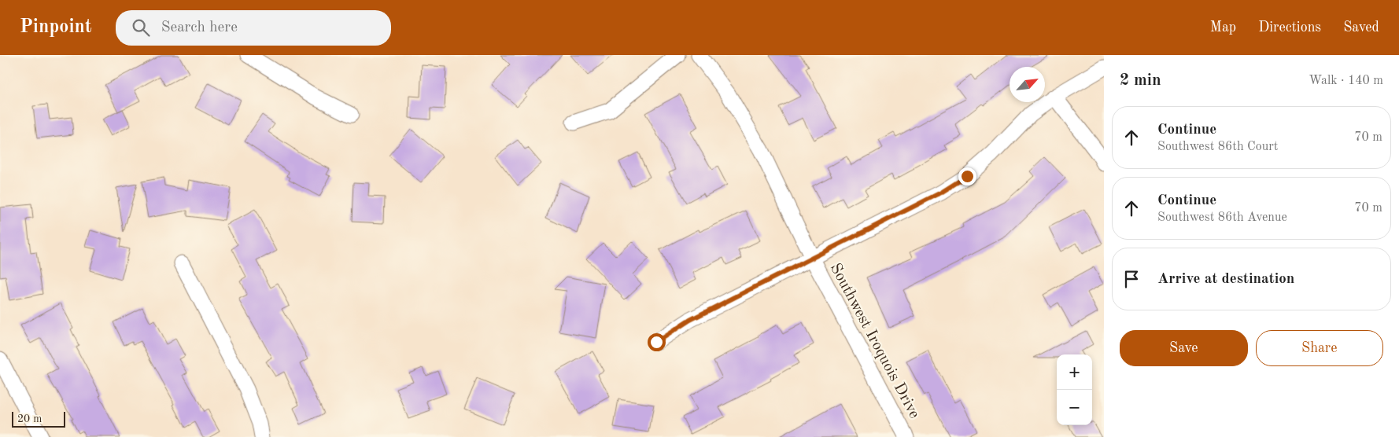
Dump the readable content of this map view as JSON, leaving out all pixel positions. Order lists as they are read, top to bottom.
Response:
{
  "streets": {
    "street": ["Southwest Iroquois Drive"]
  },
  "scale_bar": "20 m",
  "north": "top right",
  "page": {
    "header": "Pinpoint",
    "search": "Search here",
    "nav": ["Map", "Directions", "Saved"],
    "heading": ["2 min", "Walk · 140 m"],
    "list": [
      ["Continue", "Southwest 86th Court", "70 m"],
      ["Continue", "Southwest 86th Avenue", "70 m"],
      "Arrive at destination"
    ],
    "buttons": ["Save", "Share"],
    "map_buttons": ["+", "−"],
    "scale": "20 m"
  }
}
